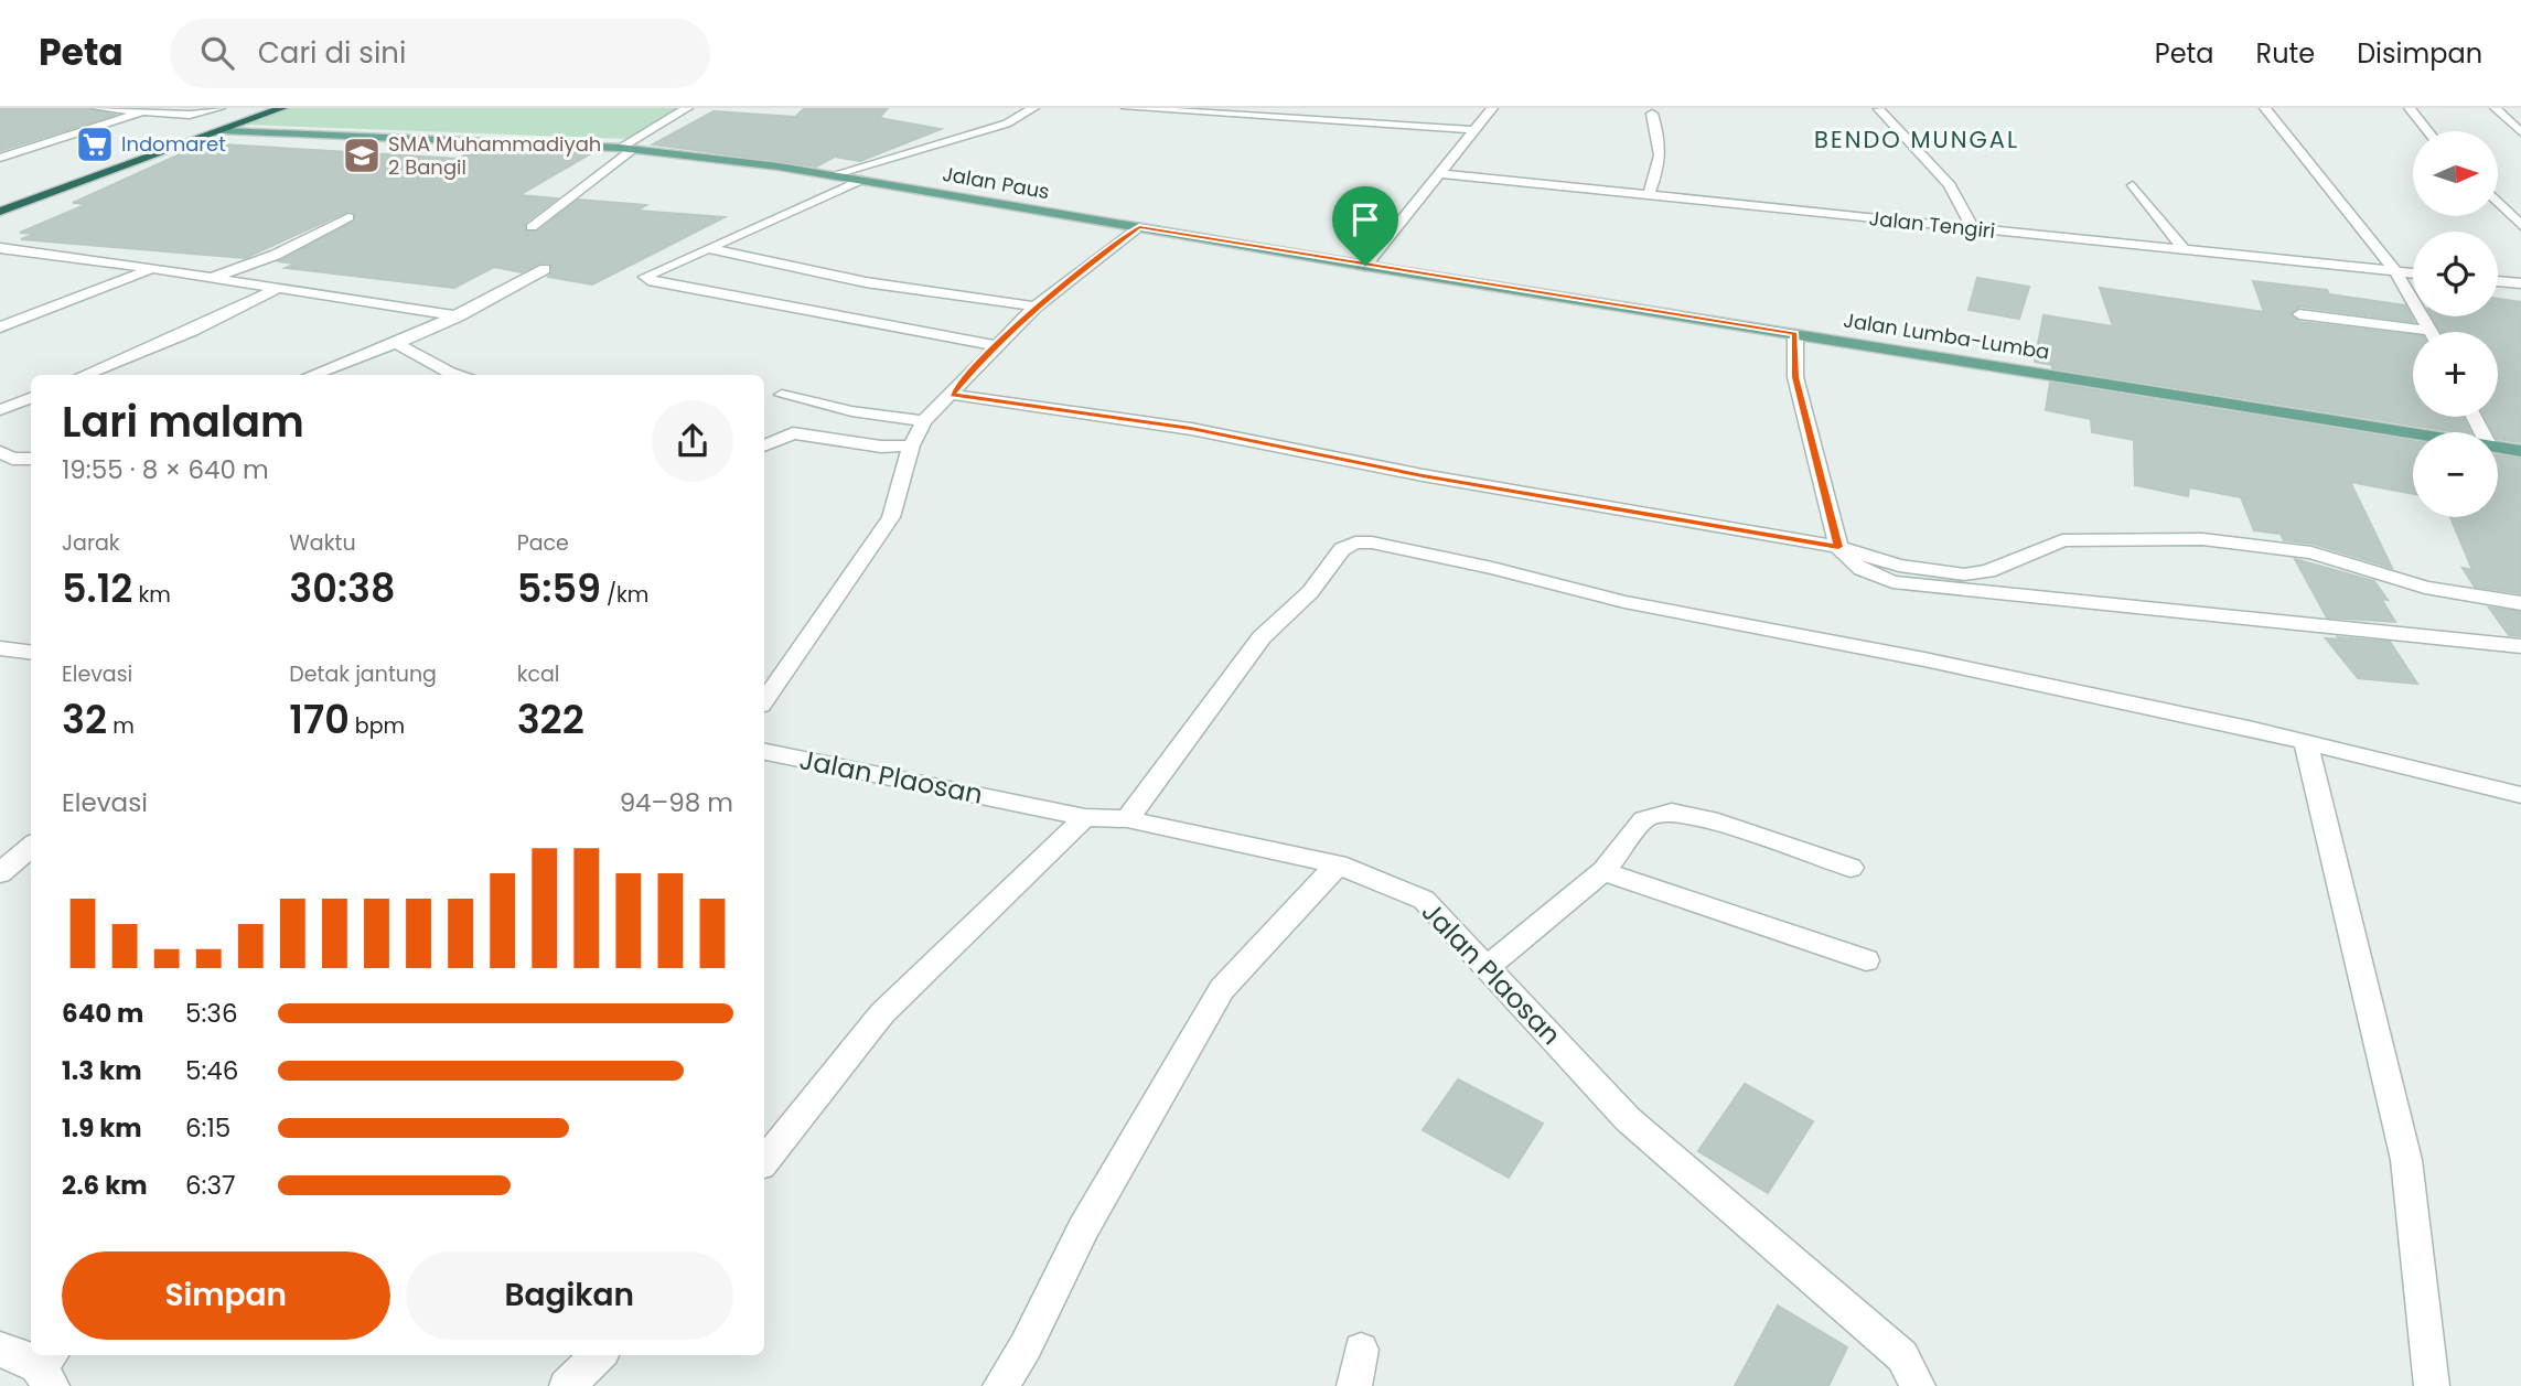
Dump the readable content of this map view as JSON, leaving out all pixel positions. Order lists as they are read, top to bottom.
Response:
{
  "streets": {
    "main road": ["Jalan Paus", "Jalan Lumba-Lumba"],
    "street": ["Jalan Tengiri", "Jalan Plaosan"]
  },
  "crossings": [
    ["Jalan Paus", "Jalan Lumba-Lumba"]
  ],
  "districts": ["BENDO MUNGAL"],
  "places": {
    "supermarket": ["Indomaret"],
    "school or university": ["SMA Muhammadiyah 2 Bangil"]
  },
  "north": "right",
  "page": {
    "header": "Peta",
    "search": "Cari di sini",
    "nav": ["Peta", "Rute", "Disimpan"],
    "map_buttons": ["+", "−"],
    "heading": ["Lari malam", "19:55 · 8 × 640 m"],
    "stats": [
      ["Jarak", "5.12 km"],
      ["Waktu", "30:38"],
      ["Pace", "5:59 /km"],
      ["Elevasi", "32 m"],
      ["Detak jantung", "170 bpm"],
      ["kcal", "322"]
    ],
    "chart": ["Elevasi", "94–98 m"],
    "list": [
      {
        "name": "640 m",
        "note": "5:36"
      },
      {
        "name": "1.3 km",
        "note": "5:46"
      },
      {
        "name": "1.9 km",
        "note": "6:15"
      },
      {
        "name": "2.6 km",
        "note": "6:37"
      }
    ],
    "buttons": ["Simpan", "Bagikan"]
  }
}
